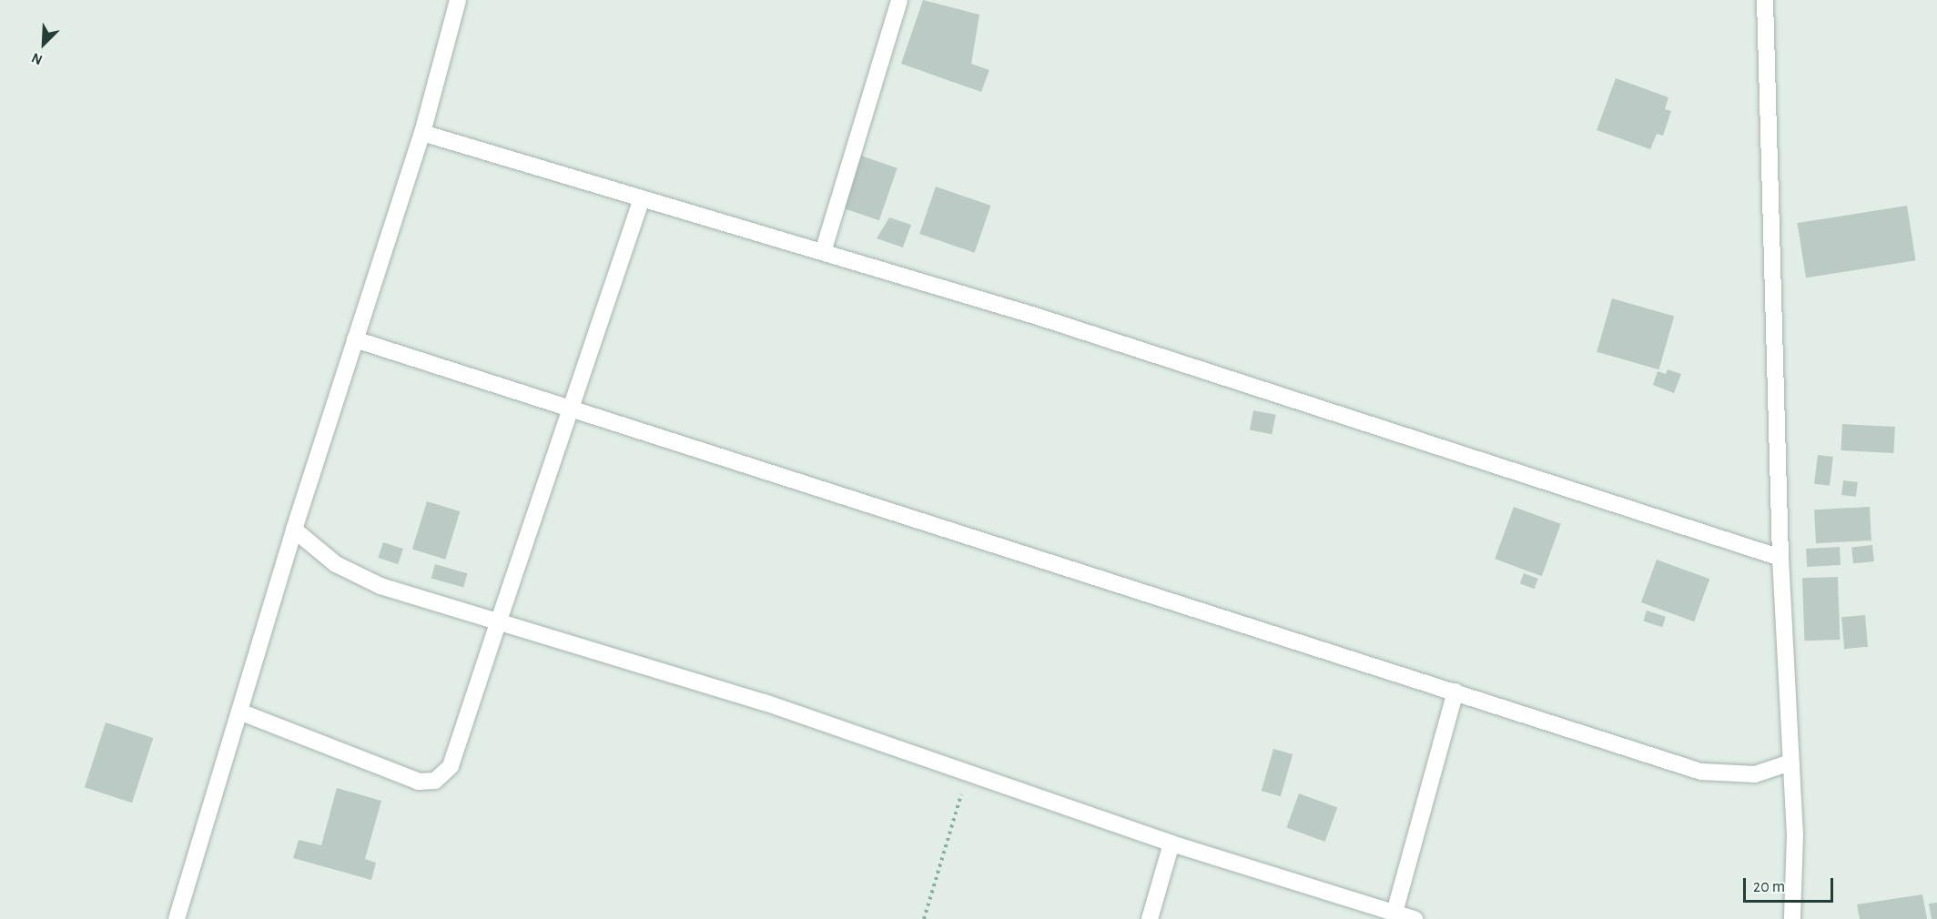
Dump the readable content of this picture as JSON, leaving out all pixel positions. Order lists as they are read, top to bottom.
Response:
{
  "scale_bar": "20 m",
  "north": "bottom left"
}
